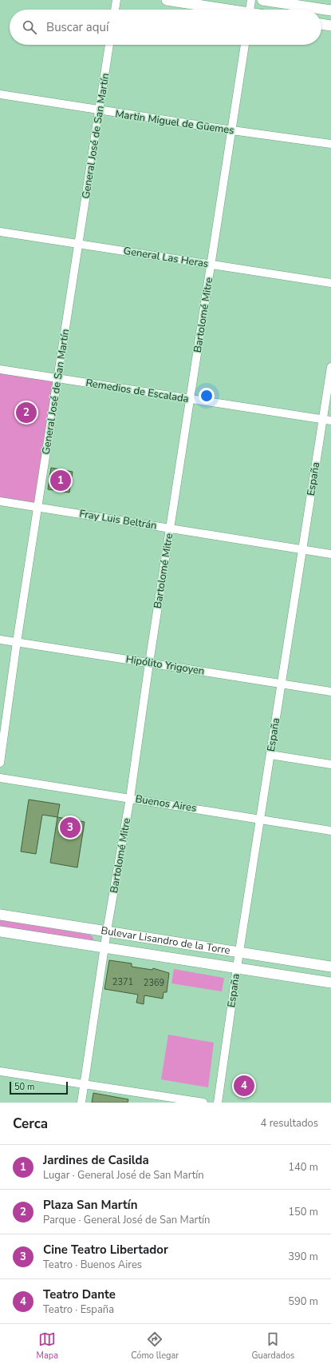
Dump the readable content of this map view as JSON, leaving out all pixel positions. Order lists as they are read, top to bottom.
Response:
{
  "streets": {
    "main road": ["Bulevar Lisandro de la Torre"],
    "street": [
      "Martin Miguel de Güemes",
      "General José de San Martín",
      "General Las Heras",
      "Bartolomé Mitre",
      "Remedios de Escalada",
      "España",
      "Fray Luis Beltrán",
      "Hipólito Yrigoyen",
      "Buenos Aires"
    ]
  },
  "crossings": [
    ["Martin Miguel de Güemes", "General José de San Martín"],
    ["Martin Miguel de Güemes", "Bartolomé Mitre"],
    ["General José de San Martín", "General Las Heras"],
    ["General José de San Martín", "Remedios de Escalada"],
    ["General José de San Martín", "Fray Luis Beltrán"],
    ["General José de San Martín", "Hipólito Yrigoyen"],
    ["General Las Heras", "Bartolomé Mitre"],
    ["Bartolomé Mitre", "Remedios de Escalada"],
    ["Bartolomé Mitre", "Fray Luis Beltrán"],
    ["Bartolomé Mitre", "Hipólito Yrigoyen"],
    ["Bartolomé Mitre", "Buenos Aires"],
    ["Bartolomé Mitre", "Bulevar Lisandro de la Torre"],
    ["Remedios de Escalada", "España"],
    ["España", "Fray Luis Beltrán"],
    ["España", "Hipólito Yrigoyen"],
    ["España", "Buenos Aires"],
    ["España", "Bulevar Lisandro de la Torre"]
  ],
  "house_numbers": ["2371", "2369"],
  "scale_bar": "50 m",
  "page": {
    "search": "Buscar aquí",
    "pins": [
      "2",
      "1",
      "3",
      "4"
    ],
    "scale": "50 m",
    "heading": ["Cerca", "4 resultados"],
    "list": [
      {
        "mark": "1",
        "name": "Jardines de Casilda",
        "note": "Lugar · General José de San Martín",
        "value": "140 m"
      },
      {
        "mark": "2",
        "name": "Plaza San Martín",
        "note": "Parque · General José de San Martín",
        "value": "150 m"
      },
      {
        "mark": "3",
        "name": "Cine Teatro Libertador",
        "note": "Teatro · Buenos Aires",
        "value": "390 m"
      },
      {
        "mark": "4",
        "name": "Teatro Dante",
        "note": "Teatro · España",
        "value": "590 m"
      }
    ],
    "nav": ["Mapa", "Cómo llegar", "Guardados"]
  }
}
